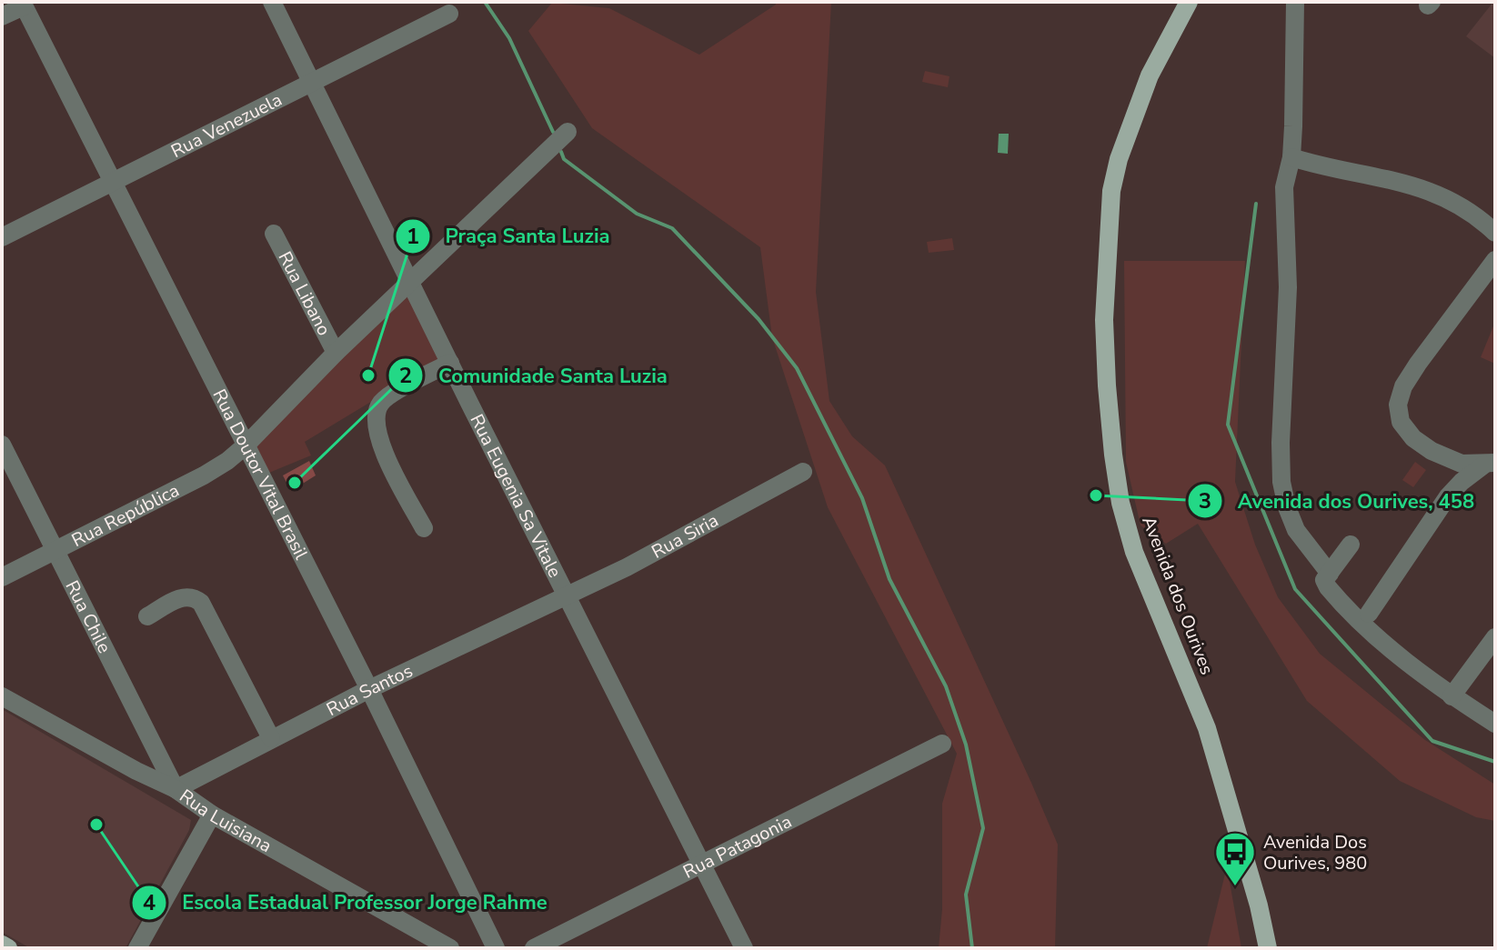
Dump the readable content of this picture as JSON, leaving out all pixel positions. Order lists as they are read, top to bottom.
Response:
{
  "streets": {
    "main road": ["Avenida dos Ourives"],
    "street": [
      "Rua Venezuela",
      "Rua Libano",
      "Rua Doutor Vital Brasil",
      "Rua Eugenia Sa Vitale",
      "Rua República",
      "Rua Siria",
      "Rua Chile",
      "Rua Santos",
      "Rua Luisiana",
      "Rua Patagonia"
    ]
  },
  "crossings": [
    ["Rua Venezuela", "Rua Doutor Vital Brasil"],
    ["Rua Venezuela", "Rua Eugenia Sa Vitale"],
    ["Rua Libano", "Rua República"],
    ["Rua Doutor Vital Brasil", "Rua República"],
    ["Rua Doutor Vital Brasil", "Rua Santos"],
    ["Rua Eugenia Sa Vitale", "Rua República"],
    ["Rua Eugenia Sa Vitale", "Rua Siria"],
    ["Rua Eugenia Sa Vitale", "Rua Santos"],
    ["Rua Eugenia Sa Vitale", "Rua Patagonia"],
    ["Rua República", "Rua Chile"],
    ["Rua Siria", "Rua Santos"],
    ["Rua Chile", "Rua Santos"],
    ["Rua Chile", "Rua Luisiana"],
    ["Rua Santos", "Rua Luisiana"]
  ],
  "places": {
    "other": [
      "Praça Santa Luzia",
      "Comunidade Santa Luzia",
      "Avenida dos Ourives, 458",
      "Escola Estadual Professor Jorge Rahme"
    ],
    "bus stop": ["Avenida Dos Ourives, 980"]
  }
}
